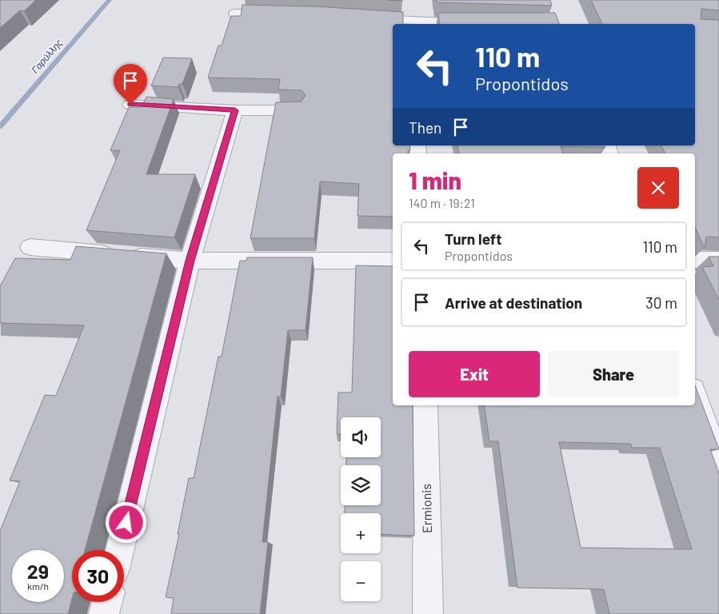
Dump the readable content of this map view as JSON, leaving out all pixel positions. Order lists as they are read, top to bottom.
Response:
{
  "streets": {
    "street": ["Ermionis"]
  },
  "water": ["Γαρύλλης"],
  "page": {
    "turn": ["110 m", "Propontidos"],
    "then": "Then",
    "heading": ["1 min", "140 m · 19:21"],
    "list": [
      {
        "name": "Turn left",
        "note": "Propontidos",
        "value": "110 m"
      },
      {
        "name": "Arrive at destination",
        "value": "30 m"
      }
    ],
    "buttons": ["Exit", "Share"],
    "map_buttons": ["+", "−"],
    "speed": "29 km/h",
    "limit": "30"
  }
}
